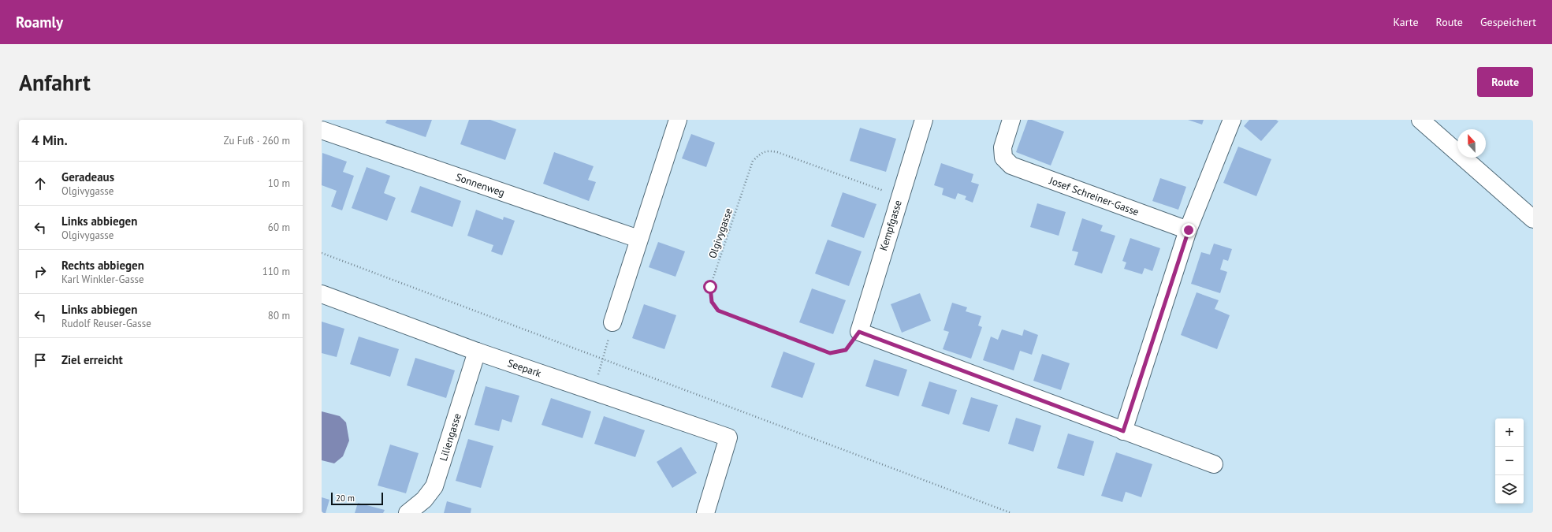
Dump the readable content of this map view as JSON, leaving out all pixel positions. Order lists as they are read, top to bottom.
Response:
{
  "streets": {
    "street": [
      "Sonnenweg",
      "Josef Schreiner-Gasse",
      "Kempfgasse",
      "Seepark",
      "Liliengasse"
    ],
    "path": ["Olgivygasse"]
  },
  "crossings": [
    ["Kempfgasse", "Olgivygasse"],
    ["Seepark", "Liliengasse"]
  ],
  "scale_bar": "20 m",
  "north": "top",
  "page": {
    "header": "Roamly",
    "nav": ["Karte", "Route", "Gespeichert"],
    "buttons": "Route",
    "title": "Anfahrt",
    "heading": ["4 Min.", "Zu Fuß · 260 m"],
    "list": [
      ["Geradeaus", "Olgivygasse", "10 m"],
      ["Links abbiegen", "Olgivygasse", "60 m"],
      ["Rechts abbiegen", "Karl Winkler-Gasse", "110 m"],
      ["Links abbiegen", "Rudolf Reuser-Gasse", "80 m"],
      "Ziel erreicht"
    ],
    "map_buttons": ["+", "−"],
    "scale": "20 m"
  }
}
